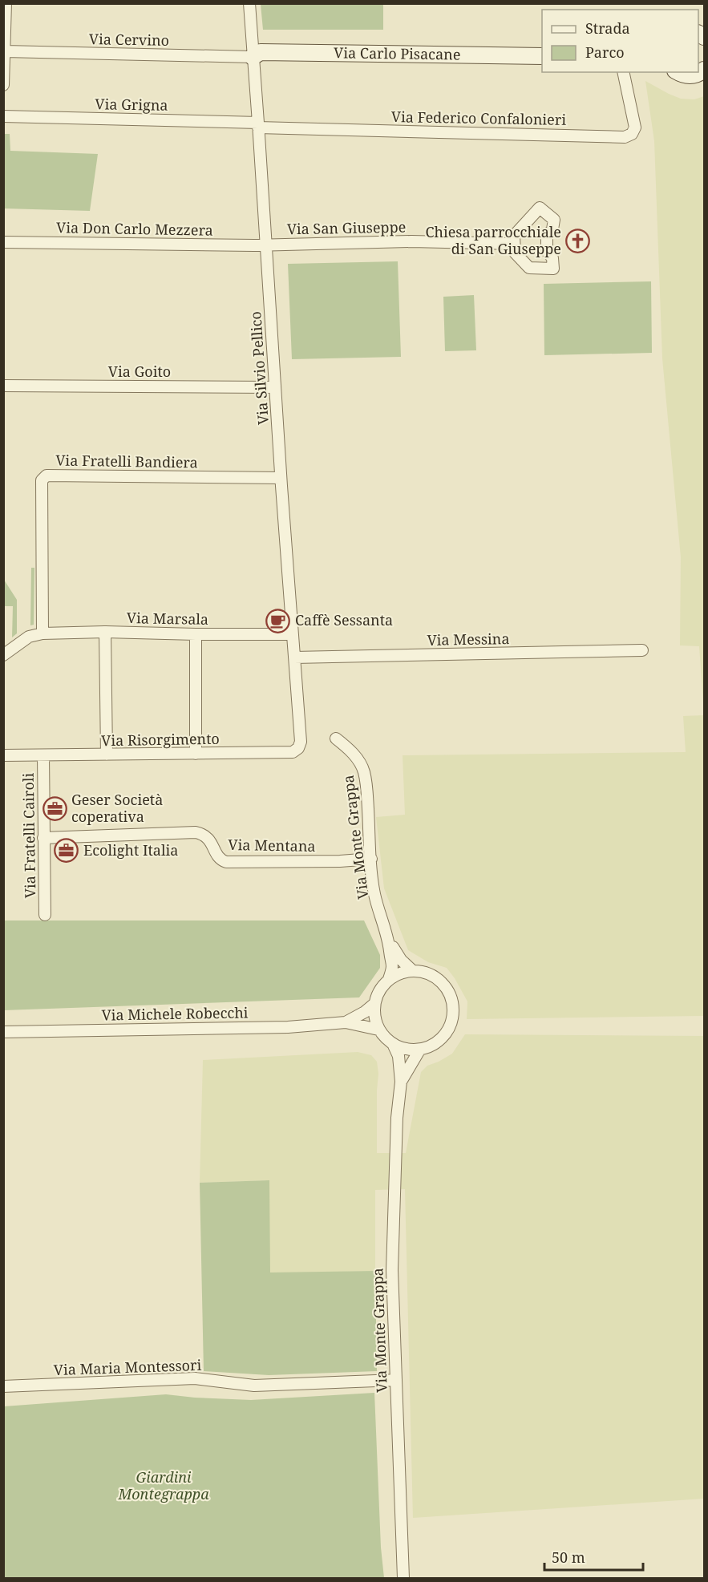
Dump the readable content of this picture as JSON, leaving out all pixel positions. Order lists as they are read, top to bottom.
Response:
{
  "streets": {
    "street": [
      "Via Cervino",
      "Via Carlo Pisacane",
      "Via Grigna",
      "Via Federico Confalonieri",
      "Via San Giuseppe",
      "Via Don Carlo Mezzera",
      "Via Silvio Pellico",
      "Via Goito",
      "Via Fratelli Bandiera",
      "Via Marsala",
      "Via Messina",
      "Via Risorgimento",
      "Via Fratelli Cairoli",
      "Via Monte Grappa",
      "Via Mentana",
      "Via Michele Robecchi",
      "Via Maria Montessori"
    ]
  },
  "crossings": [
    ["Via Cervino", "Via Carlo Pisacane"],
    ["Via Cervino", "Via Silvio Pellico"],
    ["Via Carlo Pisacane", "Via Silvio Pellico"],
    ["Via Grigna", "Via Federico Confalonieri"],
    ["Via Grigna", "Via Silvio Pellico"],
    ["Via Federico Confalonieri", "Via Silvio Pellico"],
    ["Via San Giuseppe", "Via Don Carlo Mezzera"],
    ["Via San Giuseppe", "Via Silvio Pellico"],
    ["Via Don Carlo Mezzera", "Via Silvio Pellico"],
    ["Via Silvio Pellico", "Via Goito"],
    ["Via Silvio Pellico", "Via Fratelli Bandiera"],
    ["Via Silvio Pellico", "Via Marsala"],
    ["Via Silvio Pellico", "Via Messina"],
    ["Via Silvio Pellico", "Via Risorgimento"],
    ["Via Fratelli Bandiera", "Via Marsala"],
    ["Via Risorgimento", "Via Fratelli Cairoli"],
    ["Via Fratelli Cairoli", "Via Mentana"],
    ["Via Monte Grappa", "Via Mentana"],
    ["Via Monte Grappa", "Via Michele Robecchi"],
    ["Via Monte Grappa", "Via Maria Montessori"]
  ],
  "parks": ["Giardini Montegrappa"],
  "places": {
    "church": ["Chiesa parrocchiale di San Giuseppe"],
    "cafe": ["Caffè Sessanta"],
    "office": ["Geser Società coperativa", "Ecolight Italia"]
  },
  "legend": ["Strada", "Parco"],
  "scale_bar": "50 m"
}
